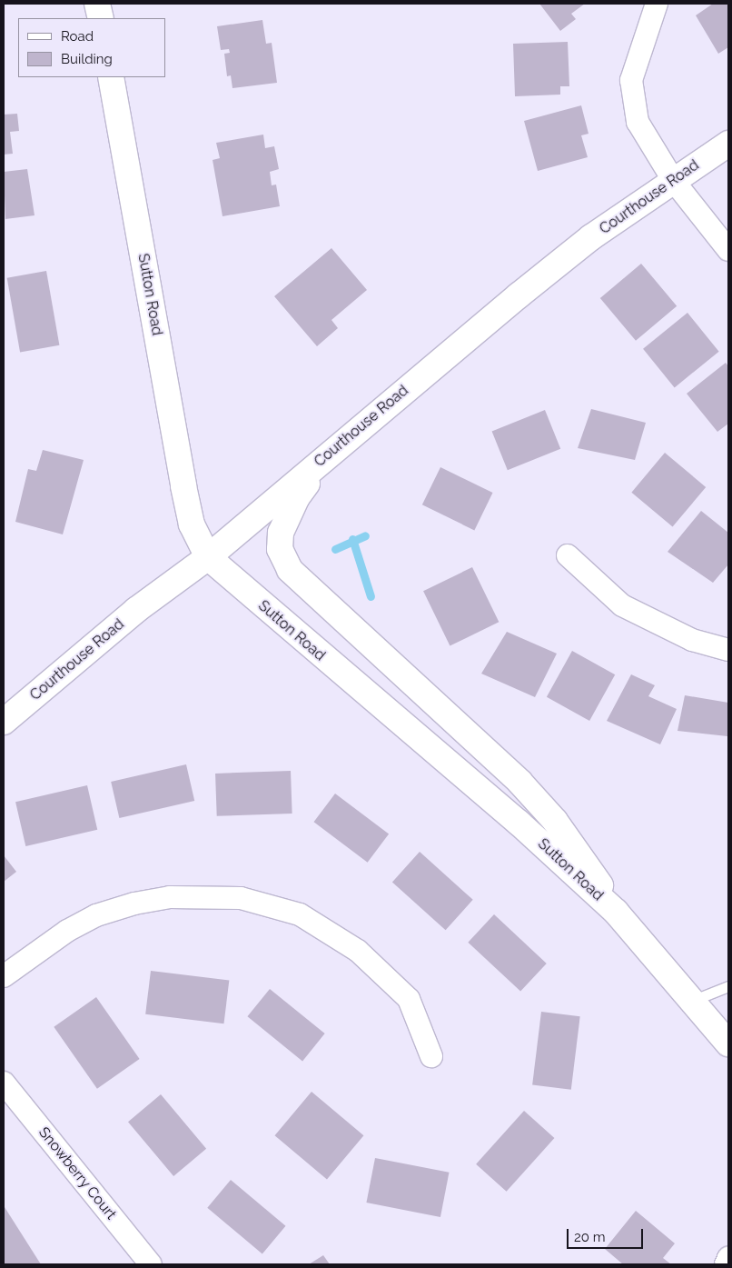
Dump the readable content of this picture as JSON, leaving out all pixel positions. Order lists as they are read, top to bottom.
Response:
{
  "streets": {
    "street": ["Courthouse Road", "Sutton Road", "Snowberry Court"]
  },
  "crossings": [
    ["Courthouse Road", "Sutton Road"]
  ],
  "legend": ["Road", "Building"],
  "scale_bar": "20 m"
}
